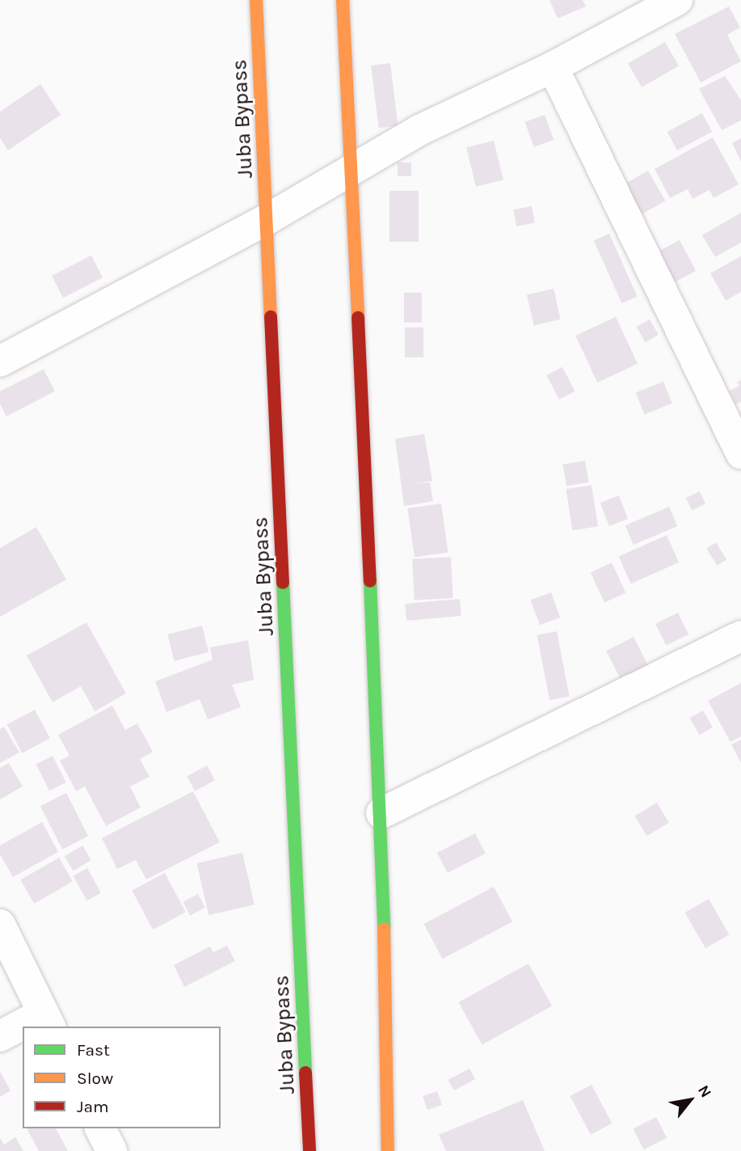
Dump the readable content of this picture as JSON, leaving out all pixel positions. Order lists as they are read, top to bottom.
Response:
{
  "streets": {
    "main road": ["Juba Bypass"]
  },
  "legend": ["Fast", "Slow", "Jam"],
  "north": "top right"
}
